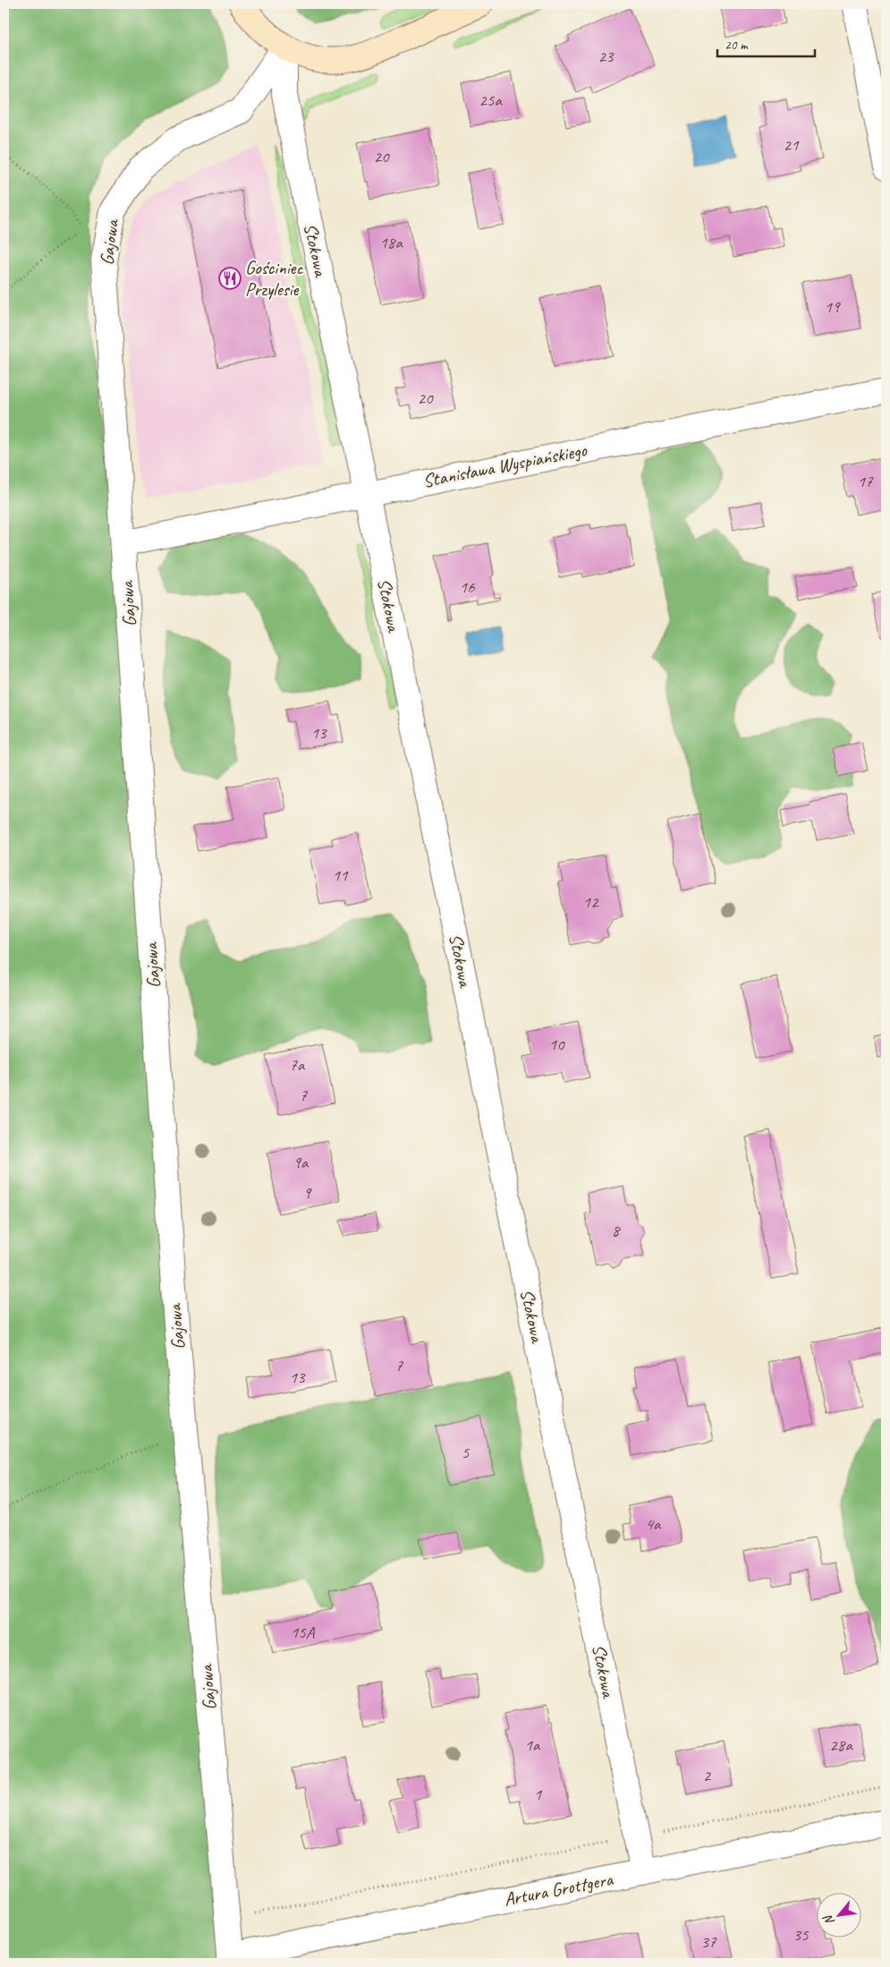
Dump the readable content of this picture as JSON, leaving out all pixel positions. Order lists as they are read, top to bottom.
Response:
{
  "streets": {
    "street": [
      "Gajowa",
      "Stokowa",
      "Stanisława Wyspiańskiego",
      "Artura Grottgera"
    ]
  },
  "crossings": [
    ["Gajowa", "Stokowa"],
    ["Gajowa", "Stanisława Wyspiańskiego"],
    ["Gajowa", "Artura Grottgera"],
    ["Stokowa", "Stanisława Wyspiańskiego"],
    ["Stokowa", "Artura Grottgera"]
  ],
  "places": {
    "restaurant": ["Gościniec Przylesie"]
  },
  "house_numbers": [
    "23",
    "25a",
    "21",
    "20",
    "18a",
    "19",
    "20",
    "17",
    "16",
    "13",
    "11",
    "12",
    "10",
    "7a",
    "7",
    "9a",
    "9",
    "8",
    "7",
    "13",
    "5",
    "4a",
    "15A",
    "1a",
    "28a",
    "2",
    "1",
    "35",
    "37"
  ],
  "scale_bar": "20 m",
  "north": "bottom left"
}
